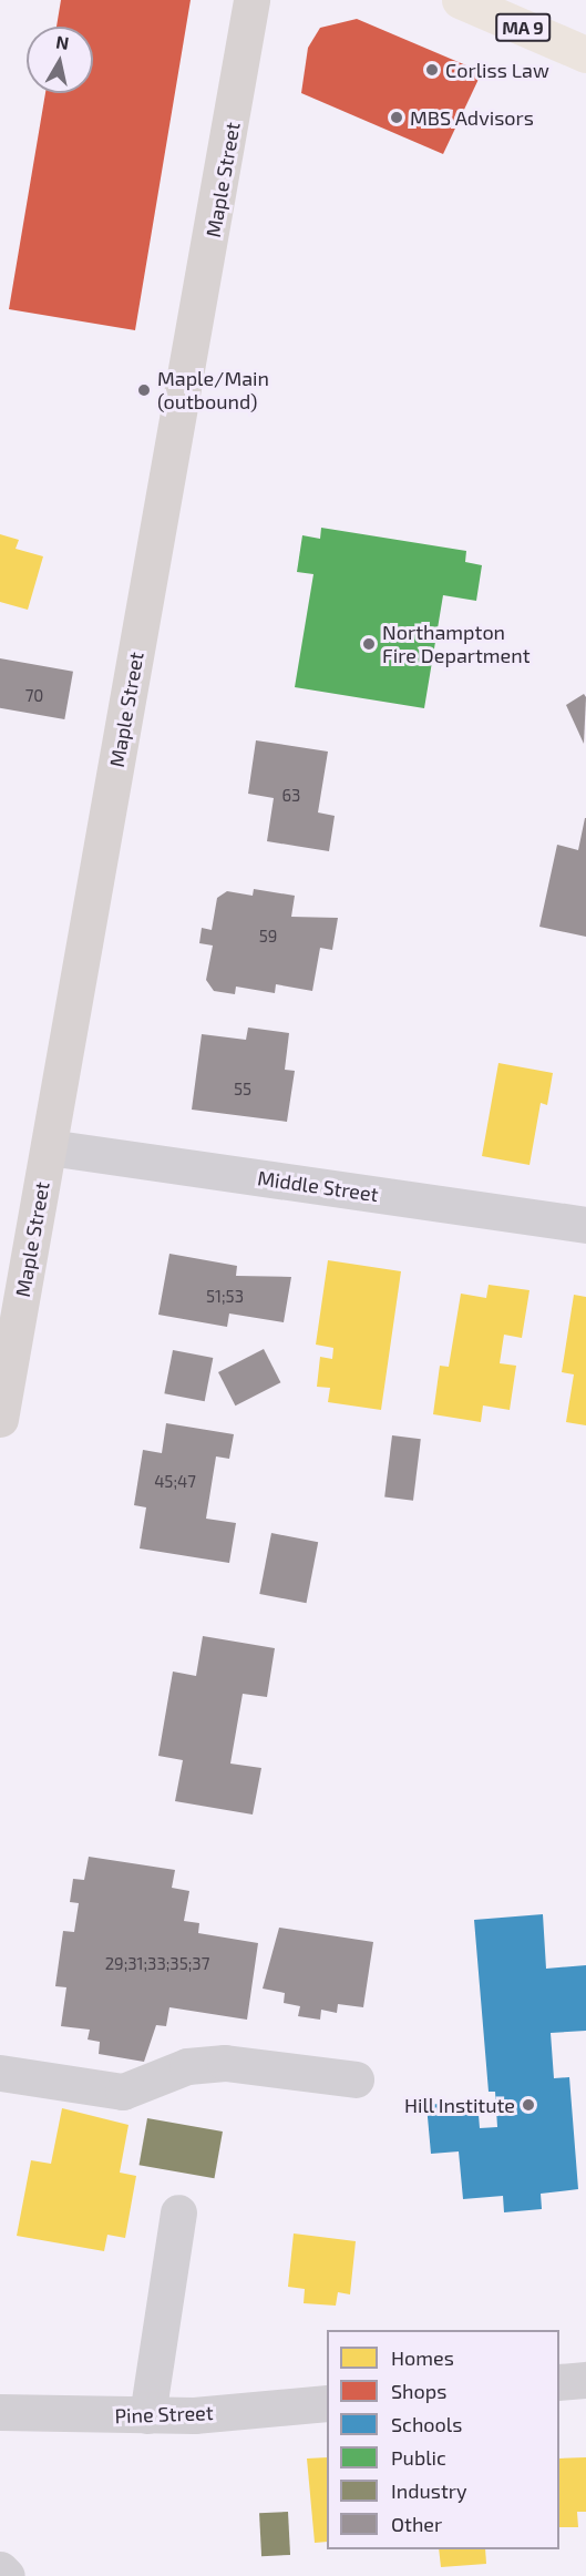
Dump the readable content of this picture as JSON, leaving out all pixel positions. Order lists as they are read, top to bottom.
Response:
{
  "streets": {
    "highway": ["MA 9"],
    "main road": ["Maple Street"],
    "street": ["Middle Street", "Pine Street"]
  },
  "crossings": [
    ["Maple Street", "Middle Street"]
  ],
  "places": [
    "Corliss Law",
    "MBS Advisors",
    "Maple/Main (outbound)",
    "Northampton Fire Department",
    "Hill Institute"
  ],
  "house_numbers": [
    "70",
    "63",
    "59",
    "55",
    "51;53",
    "45;47",
    "29;31;33;35;37"
  ],
  "legend": [
    "Homes",
    "Shops",
    "Schools",
    "Public",
    "Industry",
    "Other"
  ],
  "north": "top"
}
